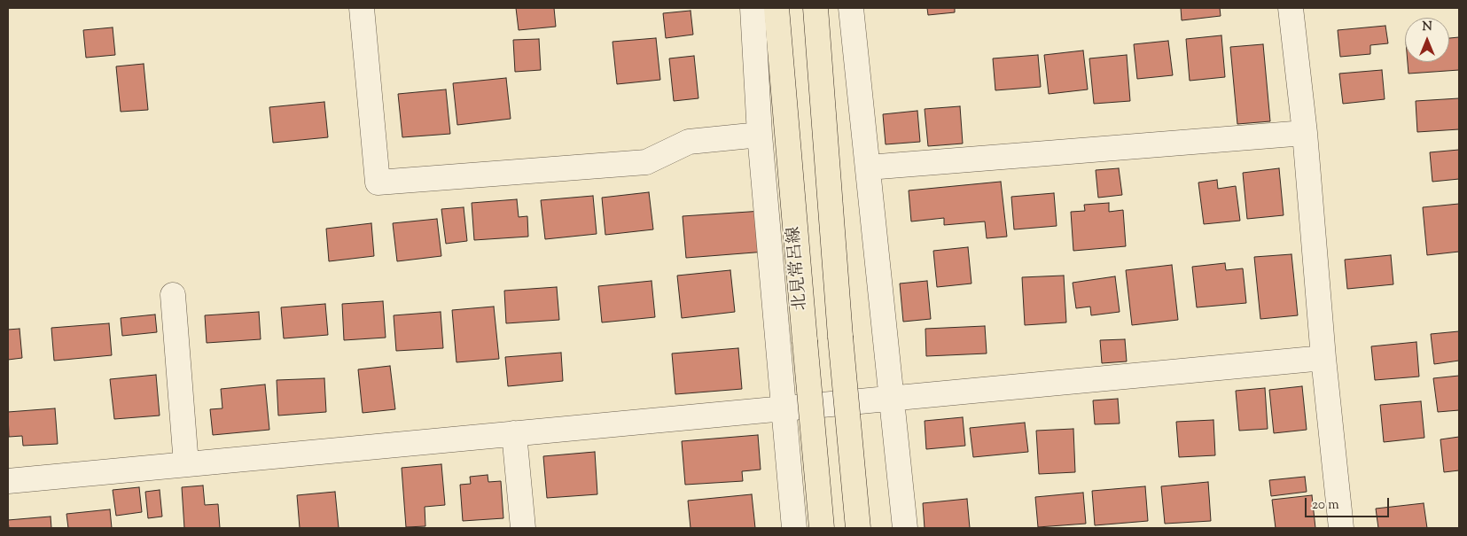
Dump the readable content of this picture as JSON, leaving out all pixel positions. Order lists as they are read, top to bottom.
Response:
{
  "streets": {
    "main road": ["北見常呂線"]
  },
  "scale_bar": "20 m",
  "north": "top"
}
